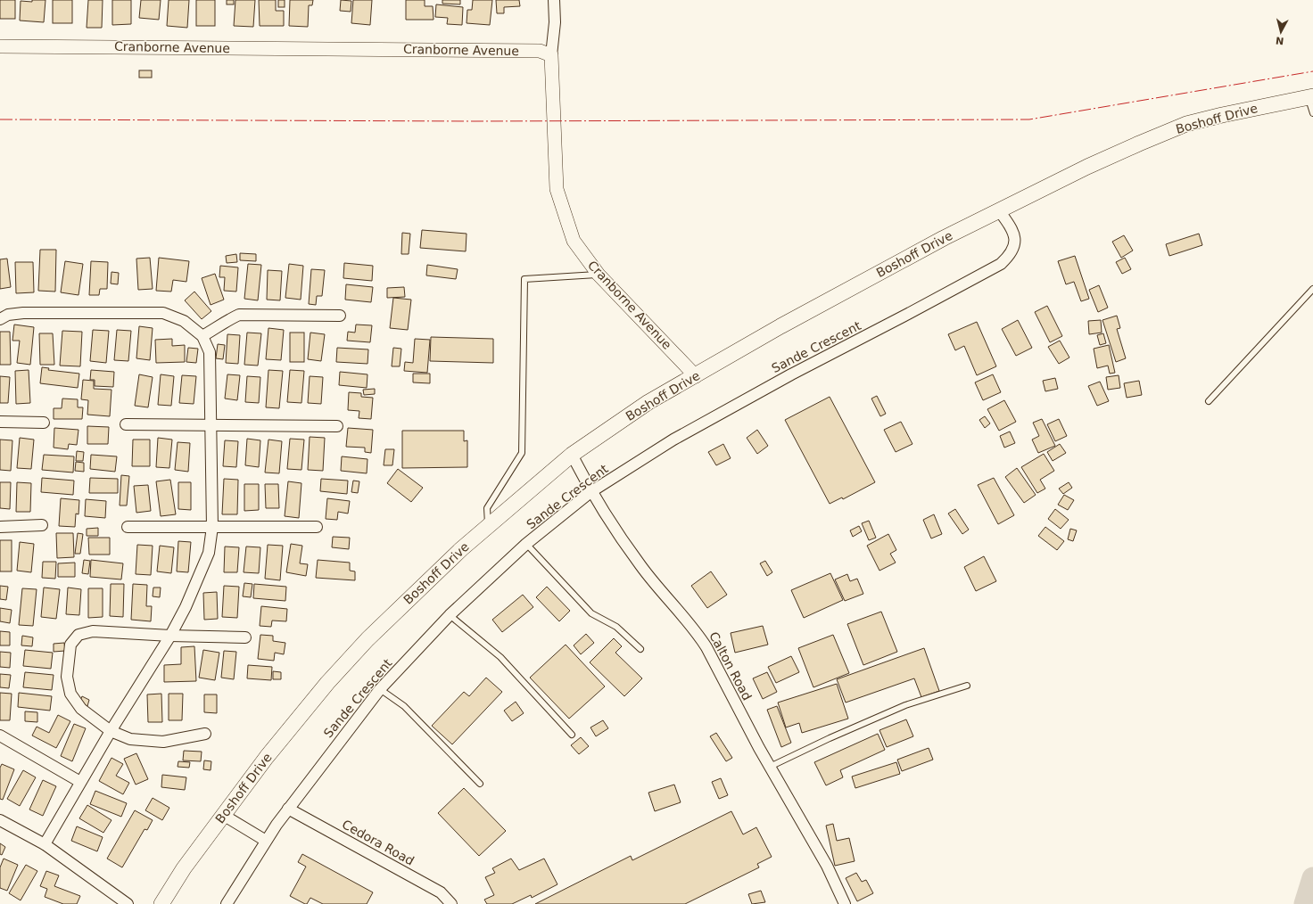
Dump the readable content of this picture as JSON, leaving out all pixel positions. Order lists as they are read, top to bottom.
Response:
{
  "streets": {
    "main road": ["Boshoff Drive"],
    "street": [
      "Cranborne Avenue",
      "Sande Crescent",
      "Calton Road",
      "Cedora Road"
    ]
  },
  "crossings": [
    ["Cranborne Avenue", "Boshoff Drive"],
    ["Boshoff Drive", "Sande Crescent"],
    ["Boshoff Drive", "Calton Road"],
    ["Sande Crescent", "Calton Road"],
    ["Sande Crescent", "Cedora Road"]
  ],
  "north": "bottom"
}
